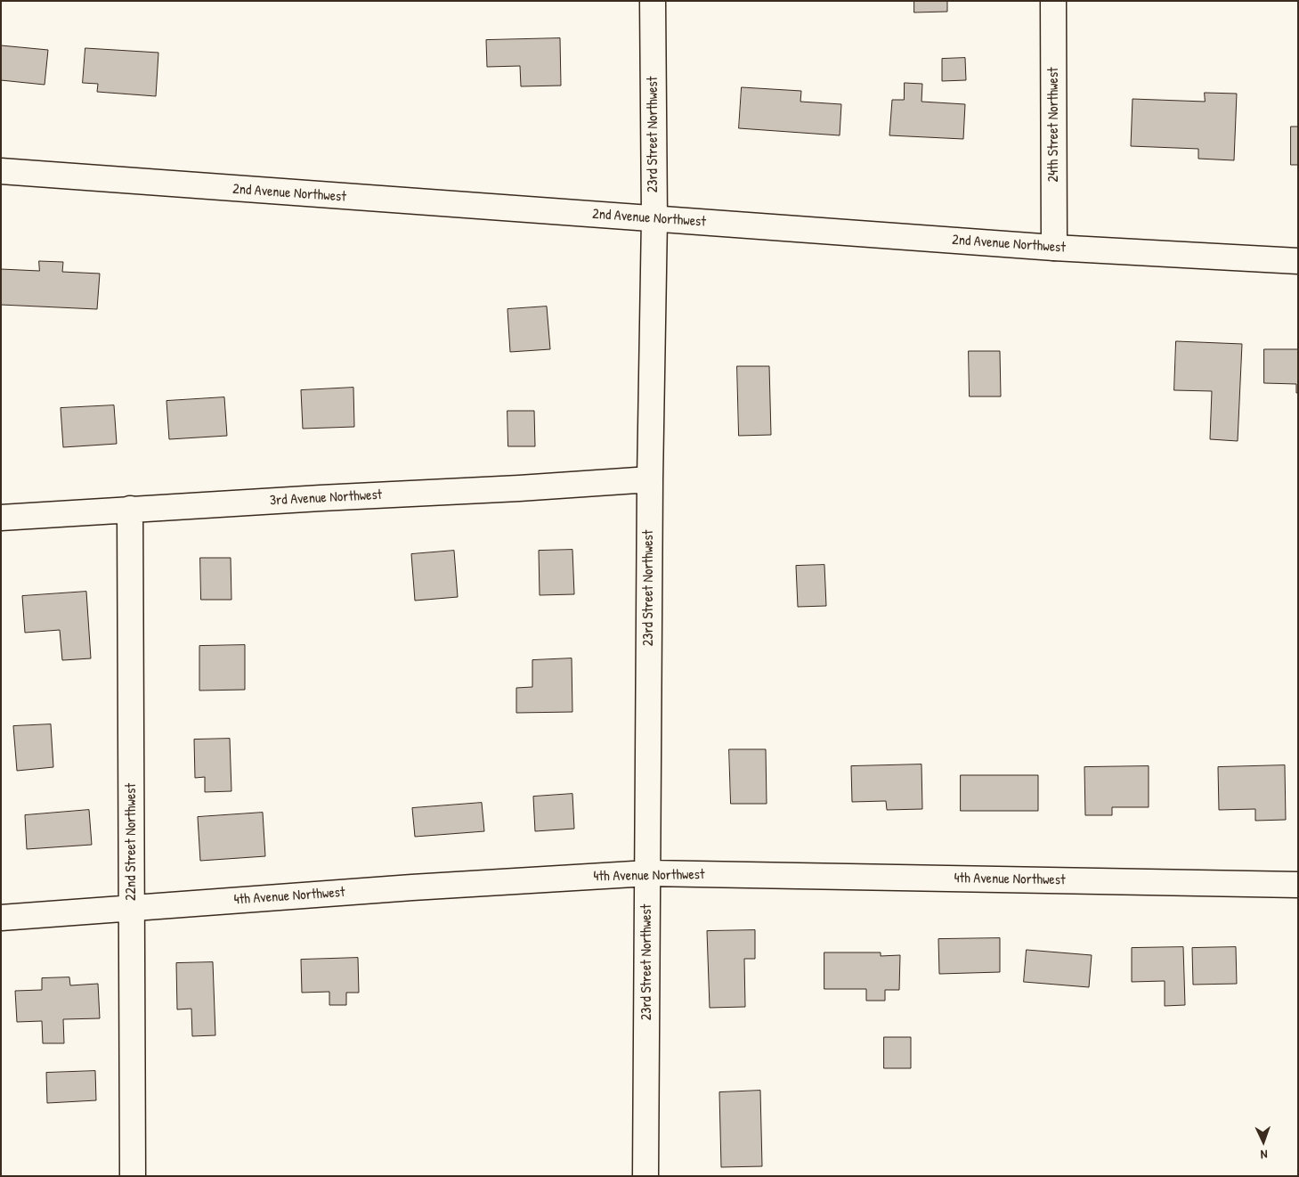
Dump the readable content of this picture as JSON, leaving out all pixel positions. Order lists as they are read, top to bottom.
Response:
{
  "streets": {
    "street": [
      "24th Street Northwest",
      "23rd Street Northwest",
      "2nd Avenue Northwest",
      "3rd Avenue Northwest",
      "22nd Street Northwest",
      "4th Avenue Northwest"
    ]
  },
  "crossings": [
    ["24th Street Northwest", "2nd Avenue Northwest"],
    ["23rd Street Northwest", "2nd Avenue Northwest"],
    ["23rd Street Northwest", "3rd Avenue Northwest"],
    ["23rd Street Northwest", "4th Avenue Northwest"],
    ["3rd Avenue Northwest", "22nd Street Northwest"],
    ["22nd Street Northwest", "4th Avenue Northwest"]
  ],
  "north": "bottom"
}
